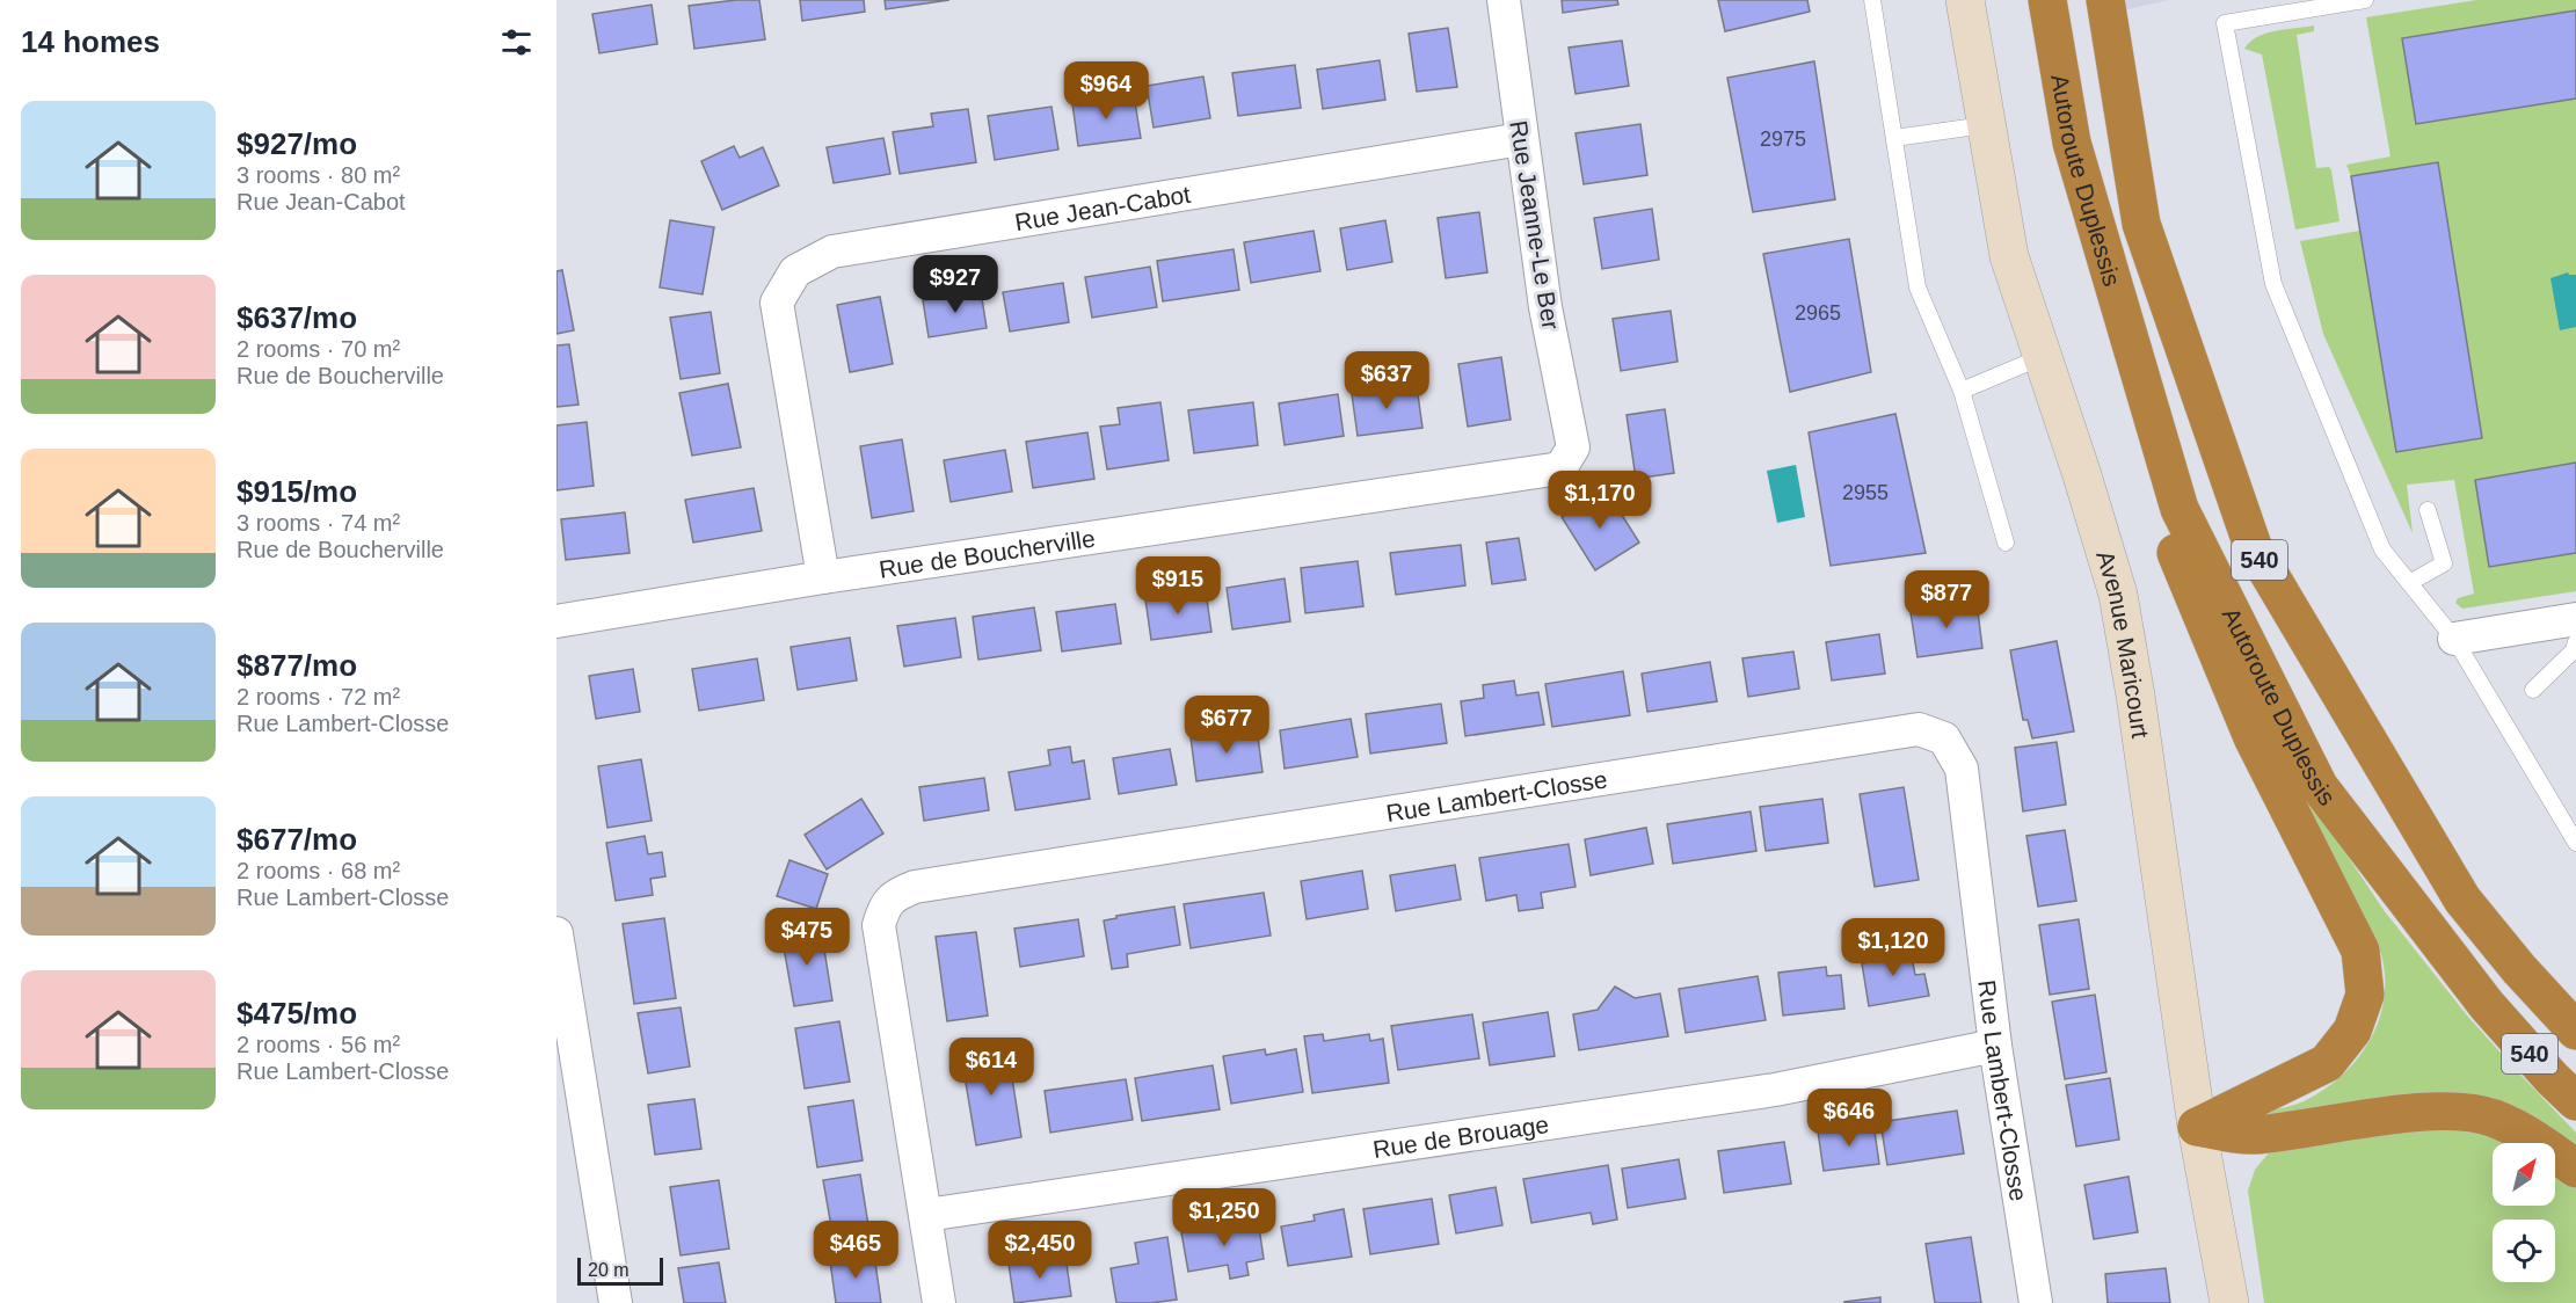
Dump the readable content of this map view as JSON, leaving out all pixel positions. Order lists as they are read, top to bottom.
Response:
{
  "streets": {
    "highway": ["Autoroute Duplessis", "540"],
    "street": [
      "Rue Jean-Cabot",
      "Rue Jeanne-Le Ber",
      "Rue de Boucherville",
      "Avenue Maricourt",
      "Rue Lambert-Closse",
      "Rue de Brouage"
    ]
  },
  "crossings": [
    ["Rue Jean-Cabot", "Rue Jeanne-Le Ber"],
    ["Rue Jean-Cabot", "Rue de Boucherville"],
    ["Rue Jeanne-Le Ber", "Rue de Boucherville"],
    ["Rue Lambert-Closse", "Rue de Brouage"]
  ],
  "house_numbers": ["2975", "2965", "2955"],
  "scale_bar": "20 m",
  "north": "top right",
  "page": {
    "heading": "14 homes",
    "price": [
      "$964",
      "$927",
      "$637",
      "$1,170",
      "$915",
      "$877",
      "$677",
      "$475",
      "$1,120",
      "$614",
      "$646",
      "$1,250",
      "$465",
      "$2,450"
    ],
    "list": [
      {
        "name": "$927/mo",
        "note": "3 rooms · 80 m² · Rue Jean-Cabot"
      },
      {
        "name": "$637/mo",
        "note": "2 rooms · 70 m² · Rue de Boucherville"
      },
      {
        "name": "$915/mo",
        "note": "3 rooms · 74 m² · Rue de Boucherville"
      },
      {
        "name": "$877/mo",
        "note": "2 rooms · 72 m² · Rue Lambert-Closse"
      },
      {
        "name": "$677/mo",
        "note": "2 rooms · 68 m² · Rue Lambert-Closse"
      },
      {
        "name": "$475/mo",
        "note": "2 rooms · 56 m² · Rue Lambert-Closse"
      }
    ],
    "scale": "20 m"
  }
}
